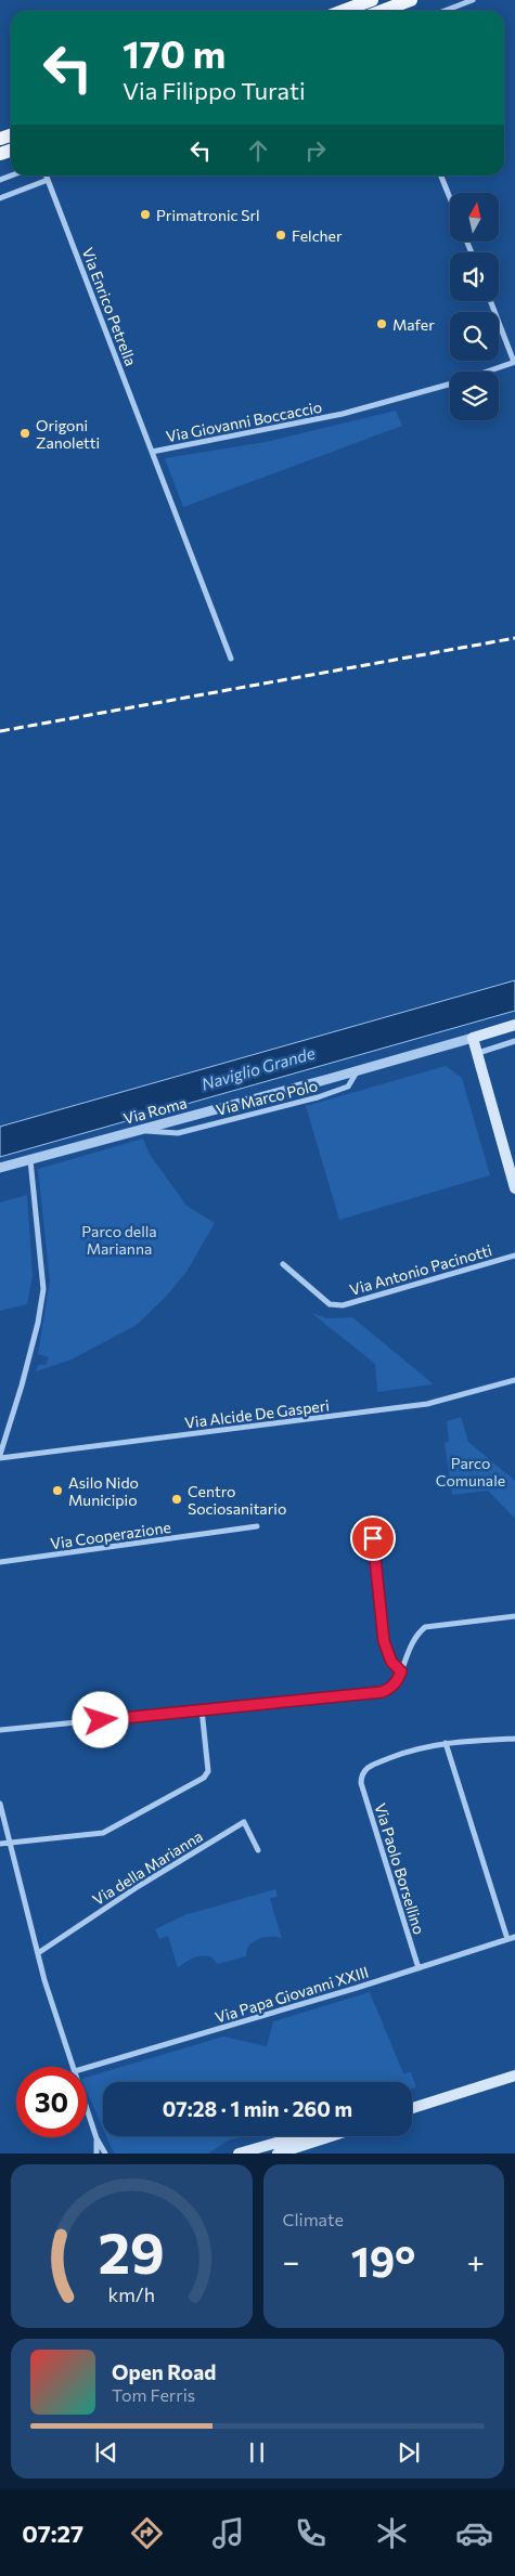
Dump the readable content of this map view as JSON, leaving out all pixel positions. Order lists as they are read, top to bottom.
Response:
{
  "streets": {
    "street": [
      "Via Enrico Petrella",
      "Via Giovanni Boccaccio",
      "Via Marco Polo",
      "Via Roma",
      "Via Antonio Pacinotti",
      "Via Alcide De Gasperi",
      "Via Cooperazione",
      "Via della Marianna",
      "Via Paolo Borsellino",
      "Via Papa Giovanni XXIII"
    ]
  },
  "crossings": [
    ["Via Enrico Petrella", "Via Giovanni Boccaccio"],
    ["Via Marco Polo", "Via Roma"],
    ["Via Paolo Borsellino", "Via Papa Giovanni XXIII"]
  ],
  "water": ["Naviglio Grande"],
  "parks": ["Parco della Marianna", "Parco Comunale"],
  "places": [
    "Primatronic Srl",
    "Felcher",
    "Mafer",
    "Origoni Zanoletti",
    "Asilo Nido Municipio",
    "Centro Sociosanitario"
  ],
  "north": "top",
  "page": {
    "turn": ["170 m", "Via Filippo Turati"],
    "limit": "30",
    "trip": "07:28 · 1 min · 260 m",
    "tile": "Climate",
    "heat": ["−", "19°", "+"],
    "song": ["Open Road", "Tom Ferris"],
    "tabs": "07:27",
    "gauge": ["29", "km/h"]
  }
}
